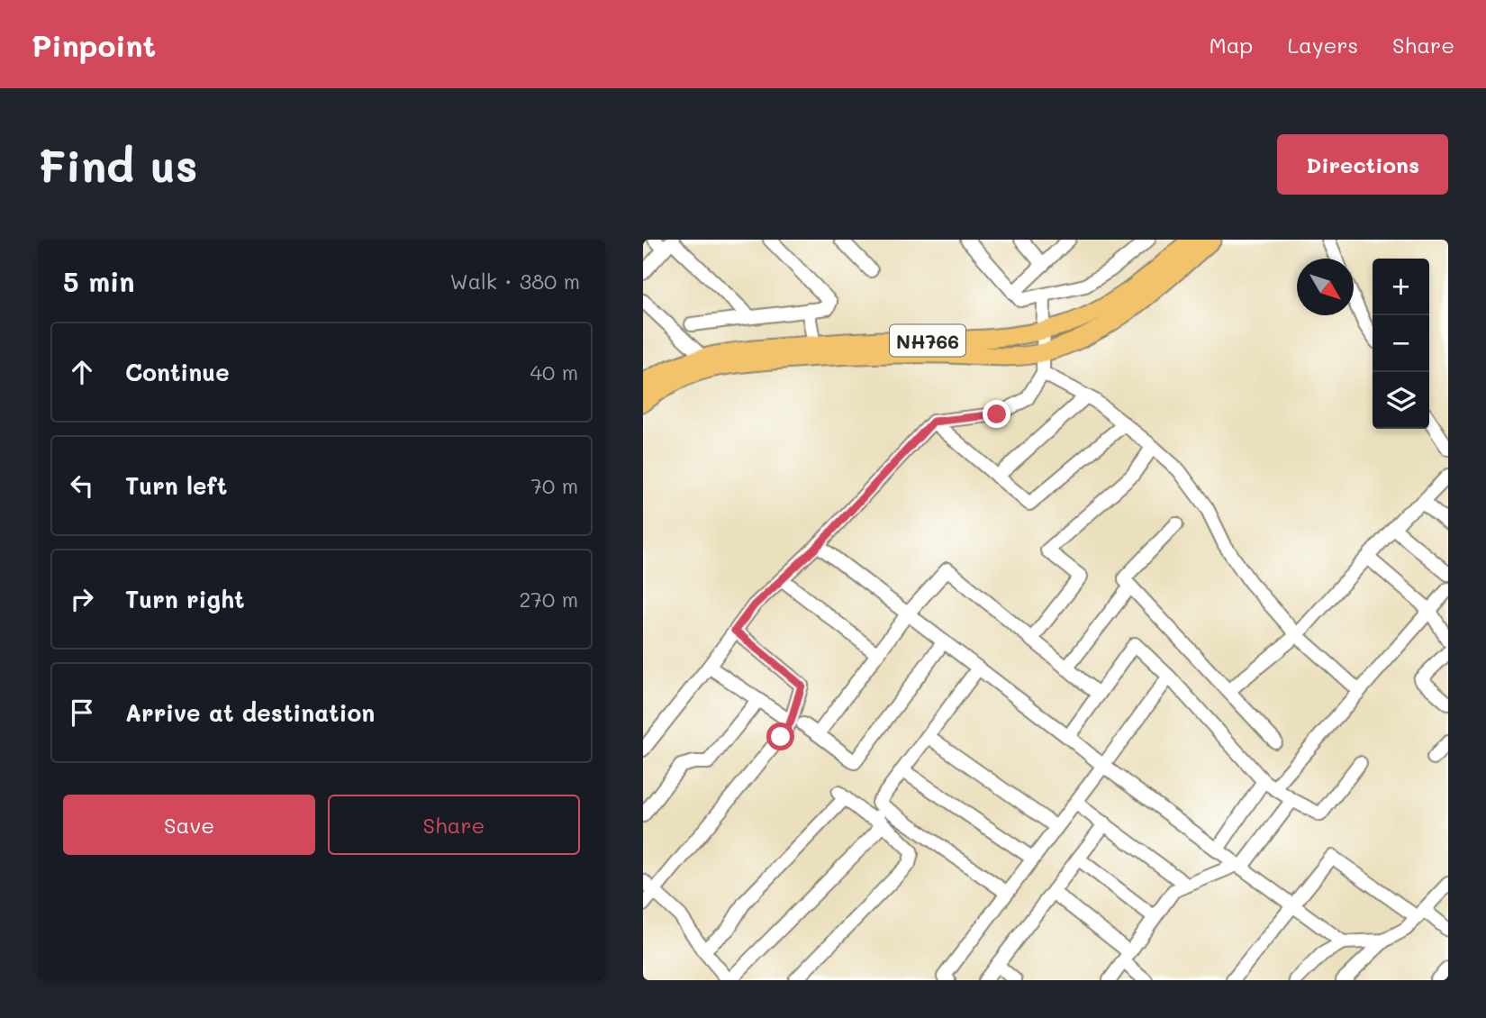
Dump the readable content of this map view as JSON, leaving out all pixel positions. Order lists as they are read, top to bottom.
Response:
{
  "streets": {
    "highway": ["NH766"]
  },
  "north": "bottom right",
  "page": {
    "header": "Pinpoint",
    "nav": ["Map", "Layers", "Share"],
    "buttons": [
      "Directions",
      ["Save", "Share"]
    ],
    "title": "Find us",
    "heading": ["5 min", "Walk · 380 m"],
    "map_buttons": ["+", "−"],
    "list": [
      ["Continue", "40 m"],
      ["Turn left", "70 m"],
      ["Turn right", "270 m"],
      "Arrive at destination"
    ]
  }
}
